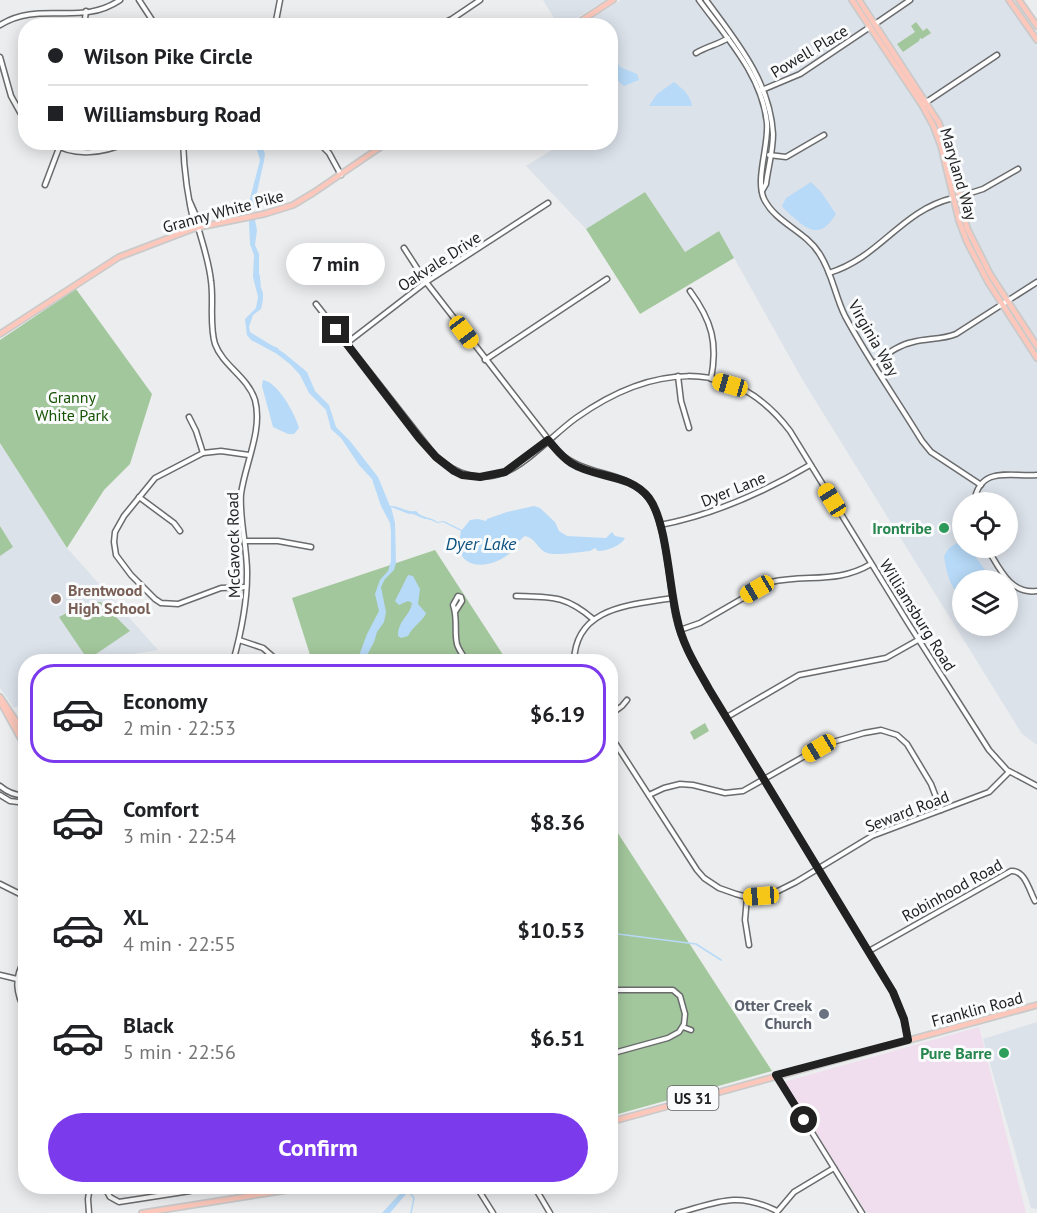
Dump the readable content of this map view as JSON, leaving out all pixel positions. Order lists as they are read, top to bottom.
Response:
{
  "streets": {
    "main road": [
      "Maryland Way",
      "Granny White Pike",
      "Franklin Road",
      "US 31"
    ],
    "street": [
      "Powell Place",
      "Oakvale Drive",
      "Virginia Way",
      "Dyer Lane",
      "McGavock Road",
      "Williamsburg Road",
      "Seward Road",
      "Robinhood Road"
    ]
  },
  "crossings": [
    ["Powell Place", "Maryland Way"],
    ["Powell Place", "Virginia Way"],
    ["Granny White Pike", "McGavock Road"],
    ["Oakvale Drive", "Williamsburg Road"],
    ["Dyer Lane", "Williamsburg Road"],
    ["Williamsburg Road", "Seward Road"]
  ],
  "water": ["Dyer Lake"],
  "parks": ["Granny White Park"],
  "places": [
    "Irontribe",
    "Brentwood High School",
    "Otter Creek Church",
    "Pure Barre"
  ],
  "page": {
    "banner": ["Wilson Pike Circle", "Williamsburg Road"],
    "bubble": "7 min",
    "list": [
      {
        "name": "Economy",
        "note": "2 min · 22:53",
        "value": "$6.19"
      },
      {
        "name": "Comfort",
        "note": "3 min · 22:54",
        "value": "$8.36"
      },
      {
        "name": "XL",
        "note": "4 min · 22:55",
        "value": "$10.53"
      },
      {
        "name": "Black",
        "note": "5 min · 22:56",
        "value": "$6.51"
      }
    ],
    "buttons": "Confirm"
  }
}
